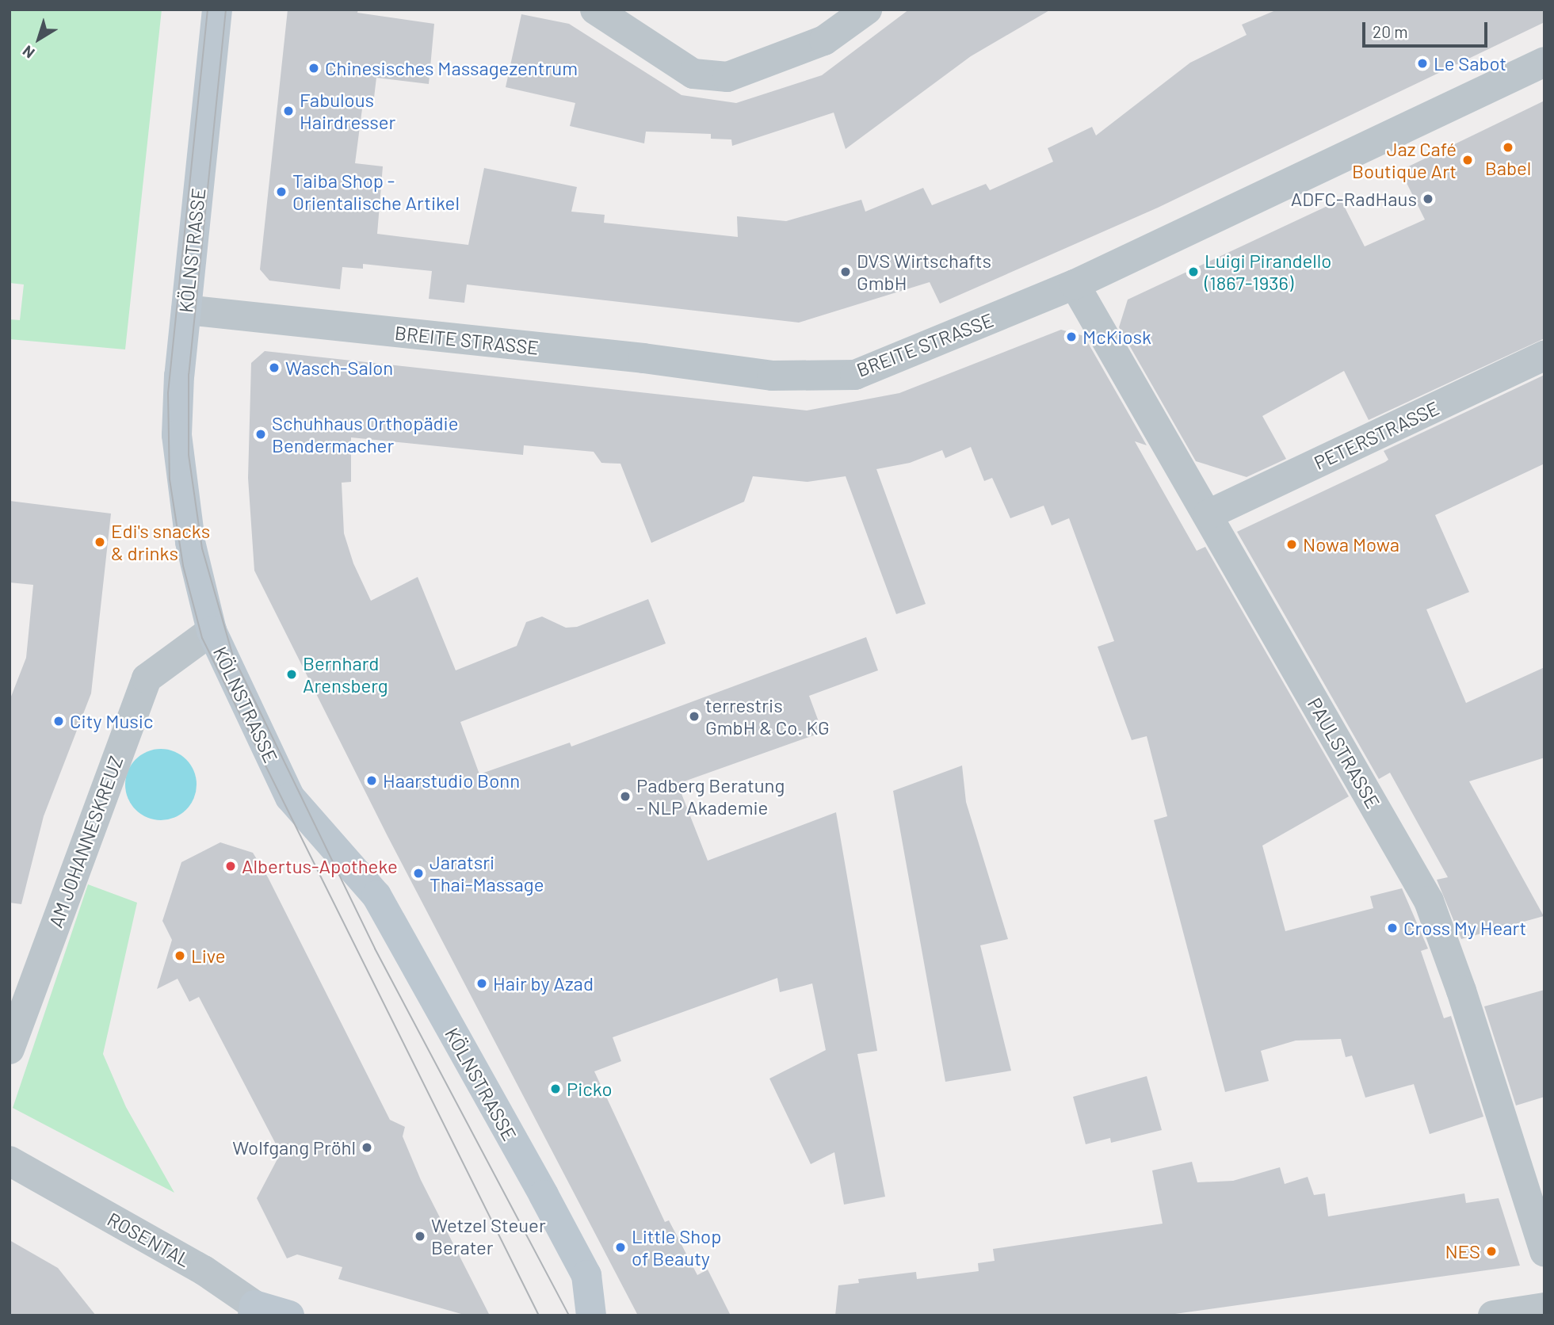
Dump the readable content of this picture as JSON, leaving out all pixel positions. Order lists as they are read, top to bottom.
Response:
{
  "streets": {
    "street": [
      "KÖLNSTRASSE",
      "BREITE STRASSE",
      "PETERSTRASSE",
      "PAULSTRASSE",
      "AM JOHANNESKREUZ",
      "ROSENTAL"
    ]
  },
  "crossings": [
    ["KÖLNSTRASSE", "BREITE STRASSE"],
    ["KÖLNSTRASSE", "AM JOHANNESKREUZ"],
    ["BREITE STRASSE", "PAULSTRASSE"],
    ["PETERSTRASSE", "PAULSTRASSE"]
  ],
  "places": [
    "Le Sabot",
    "Chinesisches Massagezentrum",
    "Fabulous Hairdresser",
    "Babel",
    "Jaz Café Boutique Art",
    "Taiba Shop - Orientalische Artikel",
    "ADFC-RadHaus",
    "DVS Wirtschafts GmbH",
    "Luigi Pirandello (1867-1936)",
    "McKiosk",
    "Wasch-Salon",
    "Schuhhaus Orthopädie Bendermacher",
    "Edi's snacks & drinks",
    "Nowa Mowa",
    "Bernhard Arensberg",
    "terrestris GmbH & Co. KG",
    "City Music",
    "Haarstudio Bonn",
    "Padberg Beratung - NLP Akademie",
    "Albertus-Apotheke",
    "Jaratsri Thai-Massage",
    "Cross My Heart",
    "Live",
    "Hair by Azad",
    "Picko",
    "Wolfgang Pröhl",
    "Wetzel Steuer Berater",
    "Little Shop of Beauty",
    "NES"
  ],
  "scale_bar": "20 m",
  "north": "bottom left"
}
